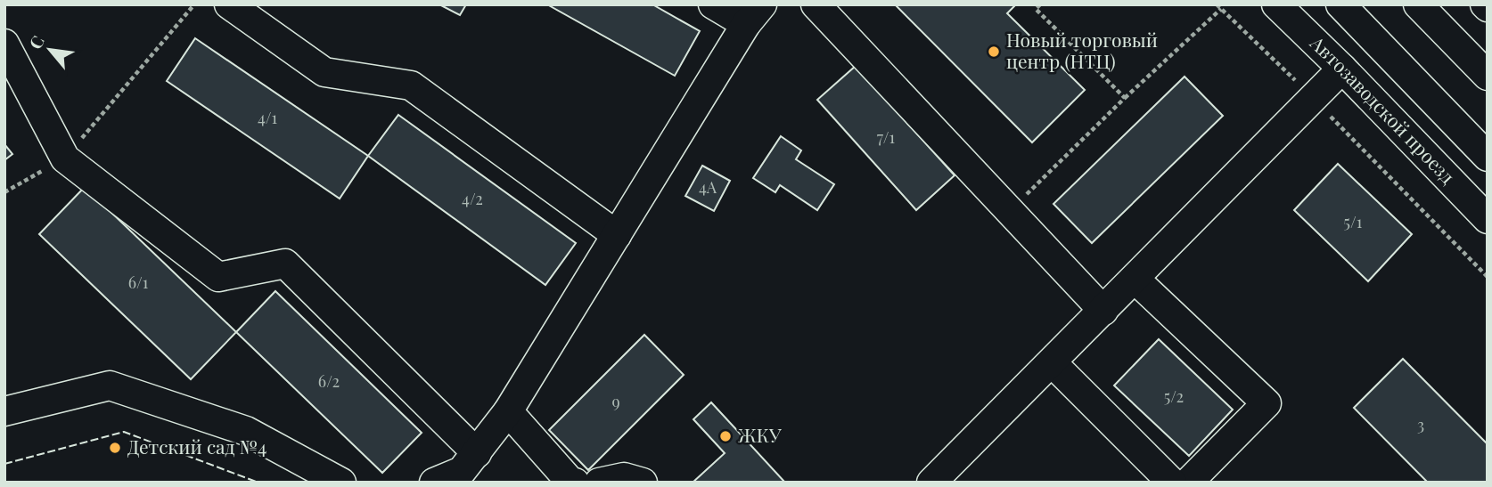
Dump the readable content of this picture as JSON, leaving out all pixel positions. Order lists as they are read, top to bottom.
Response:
{
  "streets": {
    "street": ["Автозаводской проезд"]
  },
  "places": ["Новый торговый центр (НТЦ)", "ЖКУ", "Детский сад №4"],
  "house_numbers": [
    "4/1",
    "7/1",
    "4А",
    "4/2",
    "5/1",
    "6/1",
    "6/2",
    "5/2",
    "9",
    "3"
  ],
  "north": "top left"
}
